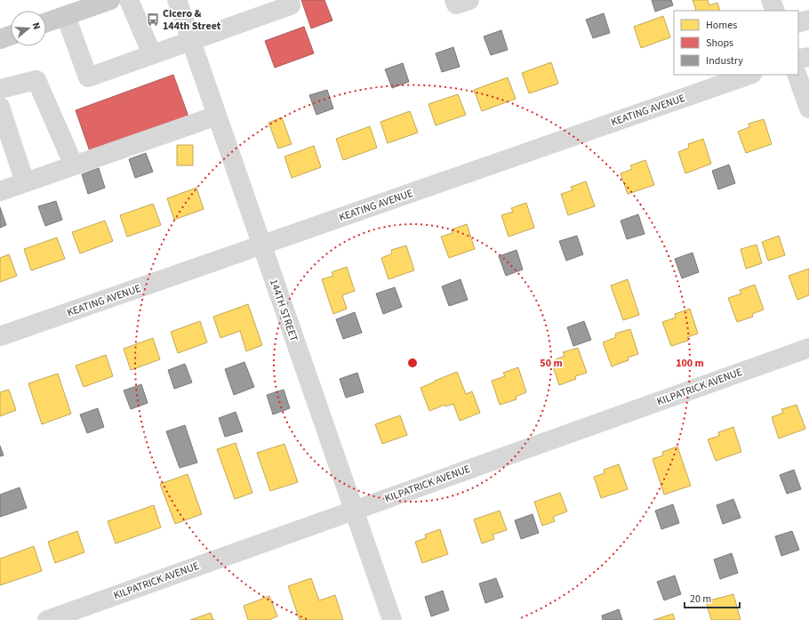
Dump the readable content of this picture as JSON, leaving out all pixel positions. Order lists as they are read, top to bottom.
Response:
{
  "streets": {
    "street": ["KEATING AVENUE", "144TH STREET", "KILPATRICK AVENUE"]
  },
  "crossings": [
    ["KEATING AVENUE", "144TH STREET"],
    ["144TH STREET", "KILPATRICK AVENUE"]
  ],
  "places": {
    "bus stop": ["Cicero & 144th Street"]
  },
  "legend": ["Homes", "Shops", "Industry"],
  "scale_bar": "20 m",
  "north": "right",
  "rings": ["50 m", "100 m"]
}
